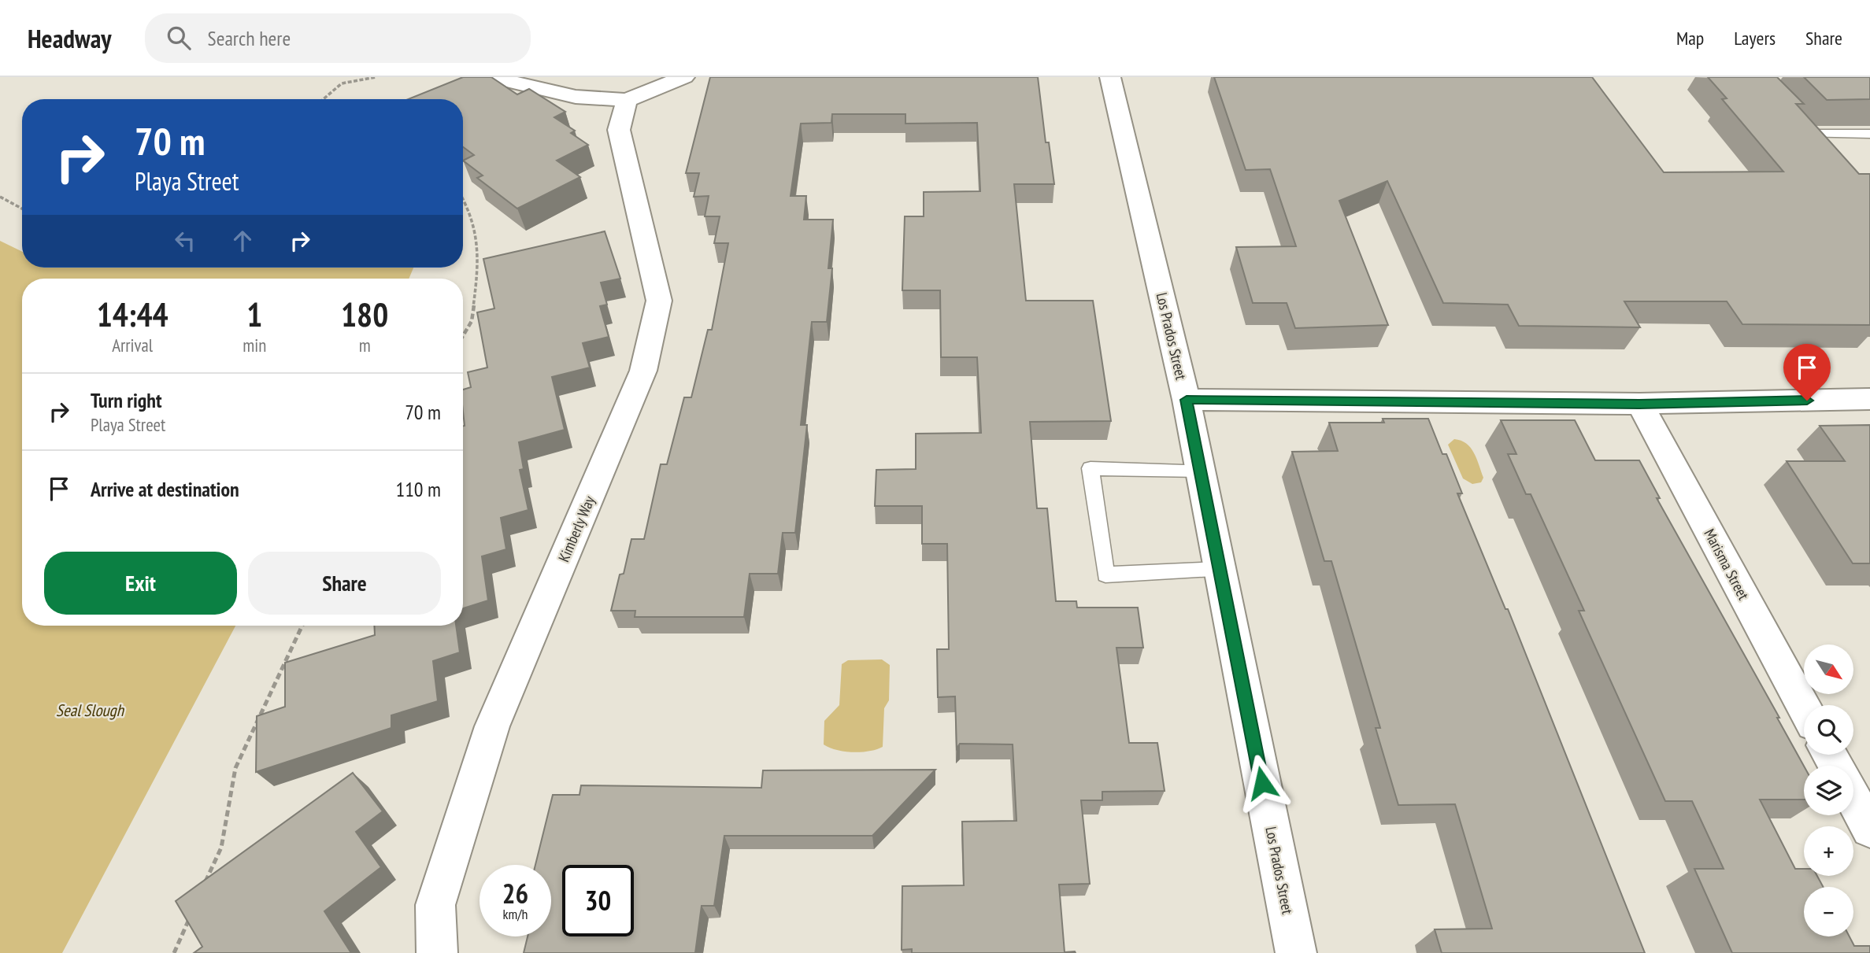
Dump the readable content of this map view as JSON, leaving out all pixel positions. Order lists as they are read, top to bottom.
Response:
{
  "streets": {
    "street": ["Los Prados Street", "Kimberly Way", "Marisma Street"]
  },
  "water": ["Seal Slough"],
  "north": "bottom right",
  "page": {
    "header": "Headway",
    "search": "Search here",
    "nav": ["Map", "Layers", "Share"],
    "turn": ["70 m", "Playa Street"],
    "eta": [
      "14:44",
      "Arrival",
      "1",
      "min",
      "180",
      "m"
    ],
    "list": [
      {
        "name": "Turn right",
        "note": "Playa Street",
        "value": "70 m"
      },
      {
        "name": "Arrive at destination",
        "value": "110 m"
      }
    ],
    "buttons": ["Exit", "Share"],
    "map_buttons": ["+", "−"],
    "speed": "26 km/h",
    "limit": "30"
  }
}
